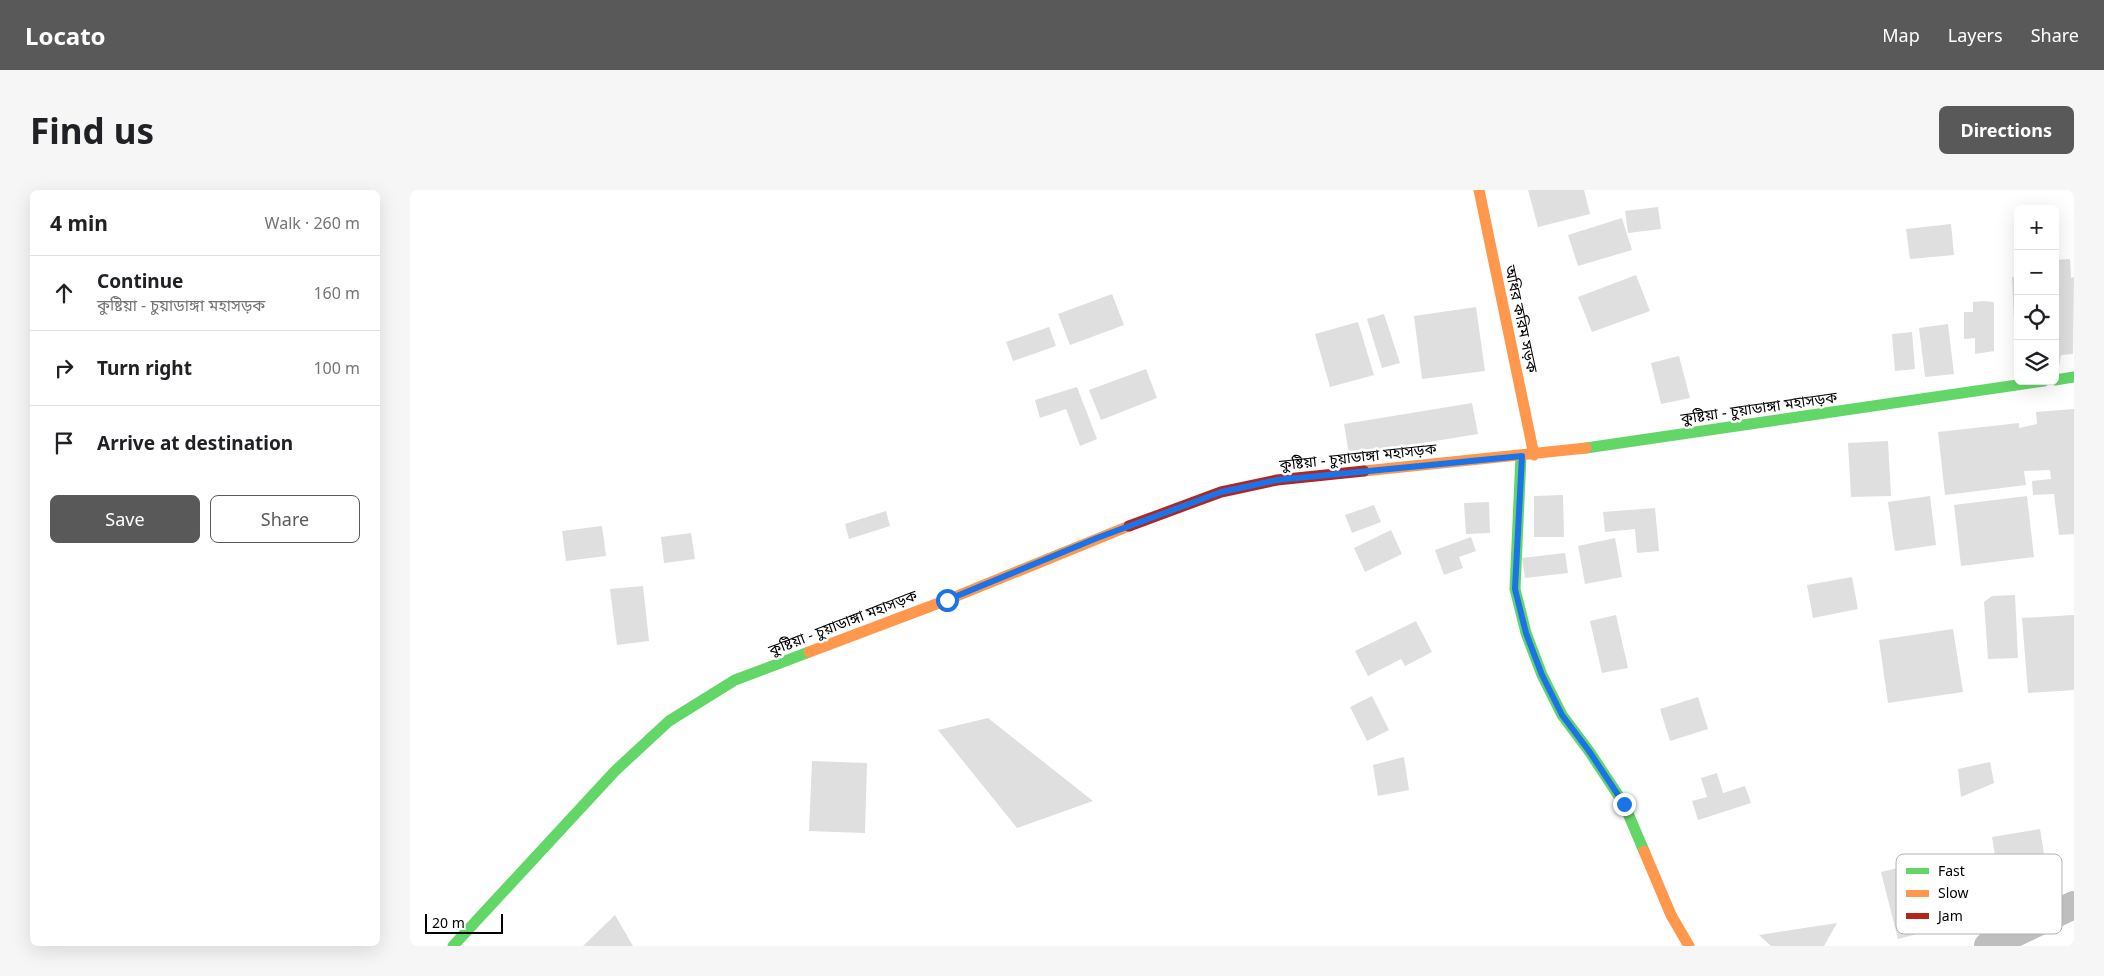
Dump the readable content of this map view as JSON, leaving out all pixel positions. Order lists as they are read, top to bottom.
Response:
{
  "streets": {
    "main road": ["অধির করিম সড়ক", "কুষ্টিয়া - চুয়াডাঙ্গা মহাসড়ক"]
  },
  "crossings": [
    ["অধির করিম সড়ক", "কুষ্টিয়া - চুয়াডাঙ্গা মহাসড়ক"]
  ],
  "legend": ["Fast", "Slow", "Jam"],
  "scale_bar": "20 m",
  "page": {
    "header": "Locato",
    "nav": ["Map", "Layers", "Share"],
    "buttons": [
      "Directions",
      ["Save", "Share"]
    ],
    "title": "Find us",
    "heading": ["4 min", "Walk · 260 m"],
    "map_buttons": ["+", "−"],
    "list": [
      ["Continue", "কুষ্টিয়া - চুয়াডাঙ্গা মহাসড়ক", "160 m"],
      ["Turn right", "100 m"],
      "Arrive at destination"
    ],
    "scale": "20 m"
  }
}
